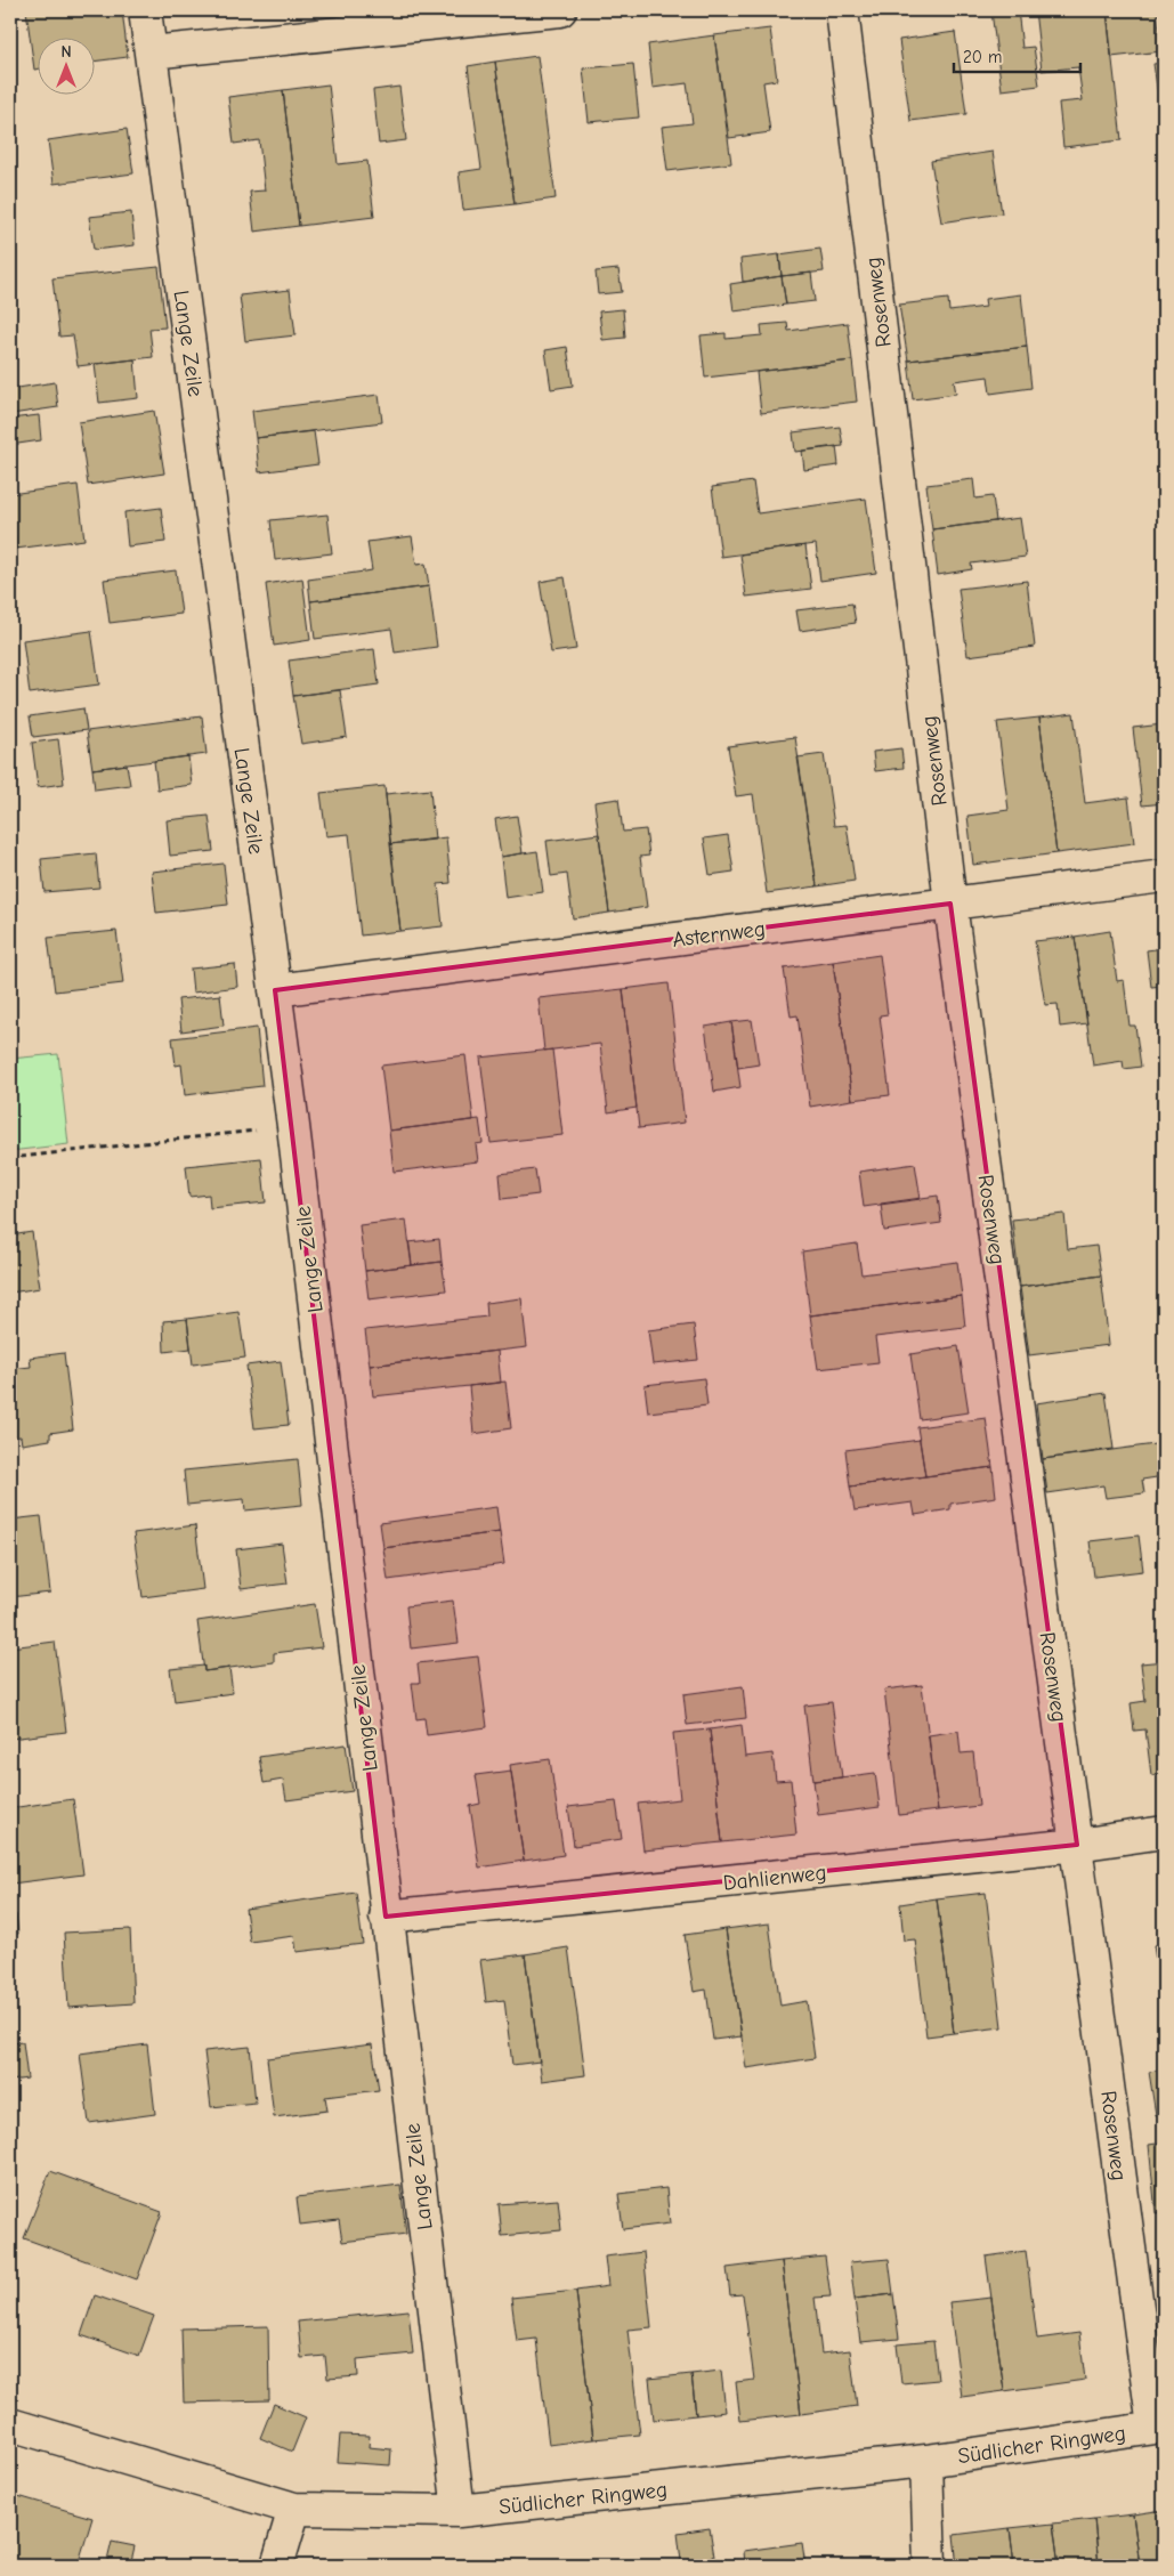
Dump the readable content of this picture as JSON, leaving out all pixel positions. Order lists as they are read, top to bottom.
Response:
{
  "streets": {
    "street": [
      "Rosenweg",
      "Lange Zeile",
      "Asternweg",
      "Dahlienweg",
      "Südlicher Ringweg"
    ]
  },
  "crossings": [
    ["Rosenweg", "Asternweg"],
    ["Rosenweg", "Dahlienweg"],
    ["Rosenweg", "Südlicher Ringweg"],
    ["Lange Zeile", "Asternweg"],
    ["Lange Zeile", "Dahlienweg"],
    ["Lange Zeile", "Südlicher Ringweg"]
  ],
  "scale_bar": "20 m",
  "north": "top"
}
